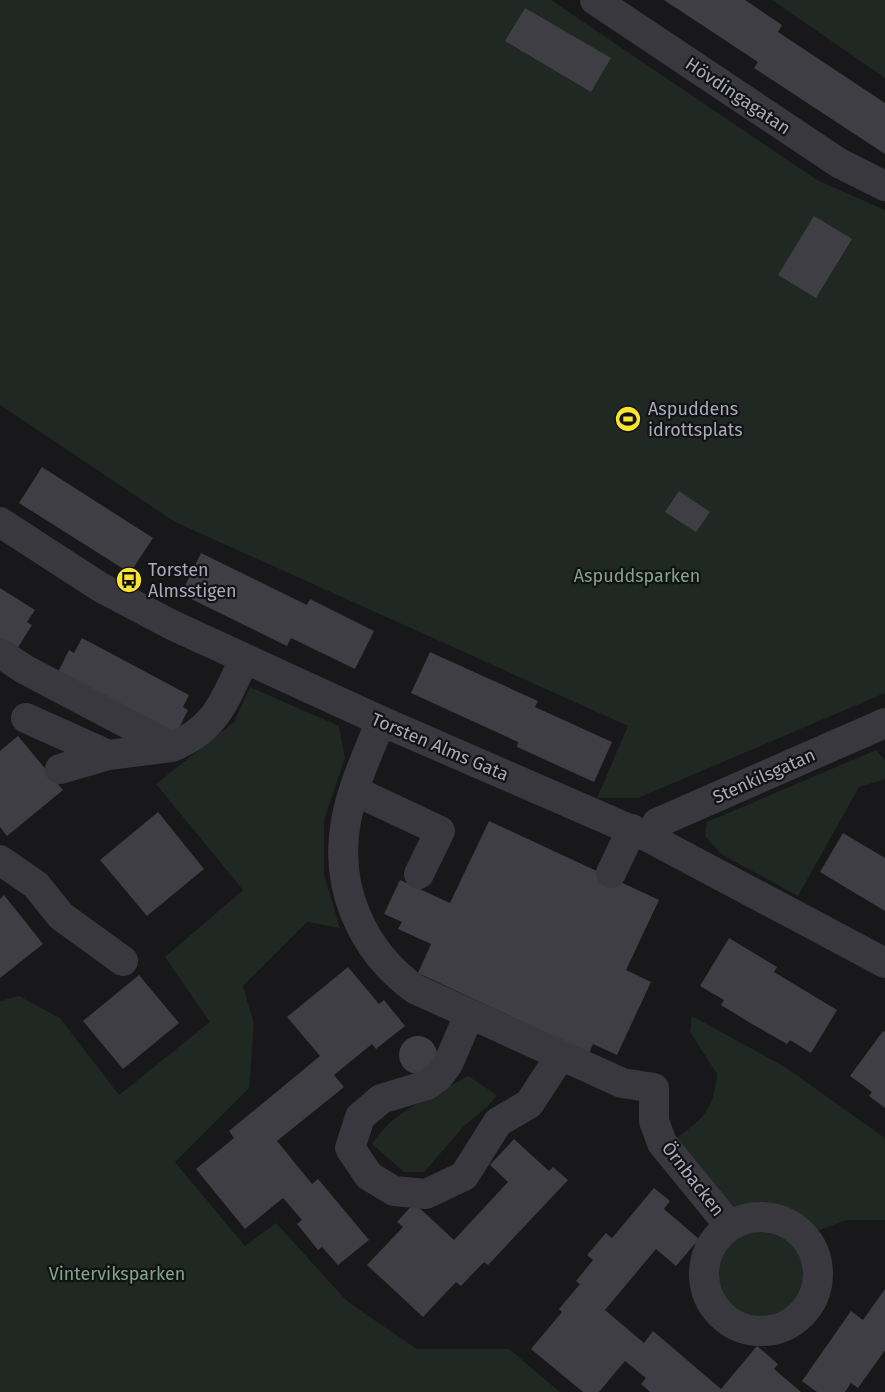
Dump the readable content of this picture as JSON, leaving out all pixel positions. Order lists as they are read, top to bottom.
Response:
{
  "streets": {
    "street": [
      "Hövdingagatan",
      "Torsten Alms Gata",
      "Stenkilsgatan",
      "Örnbacken"
    ]
  },
  "crossings": [
    ["Torsten Alms Gata", "Stenkilsgatan"],
    ["Torsten Alms Gata", "Örnbacken"]
  ],
  "parks": ["Aspuddsparken", "Vinterviksparken"],
  "places": {
    "sports": ["Aspuddens idrottsplats"],
    "bus stop": ["Torsten Almsstigen"]
  }
}
